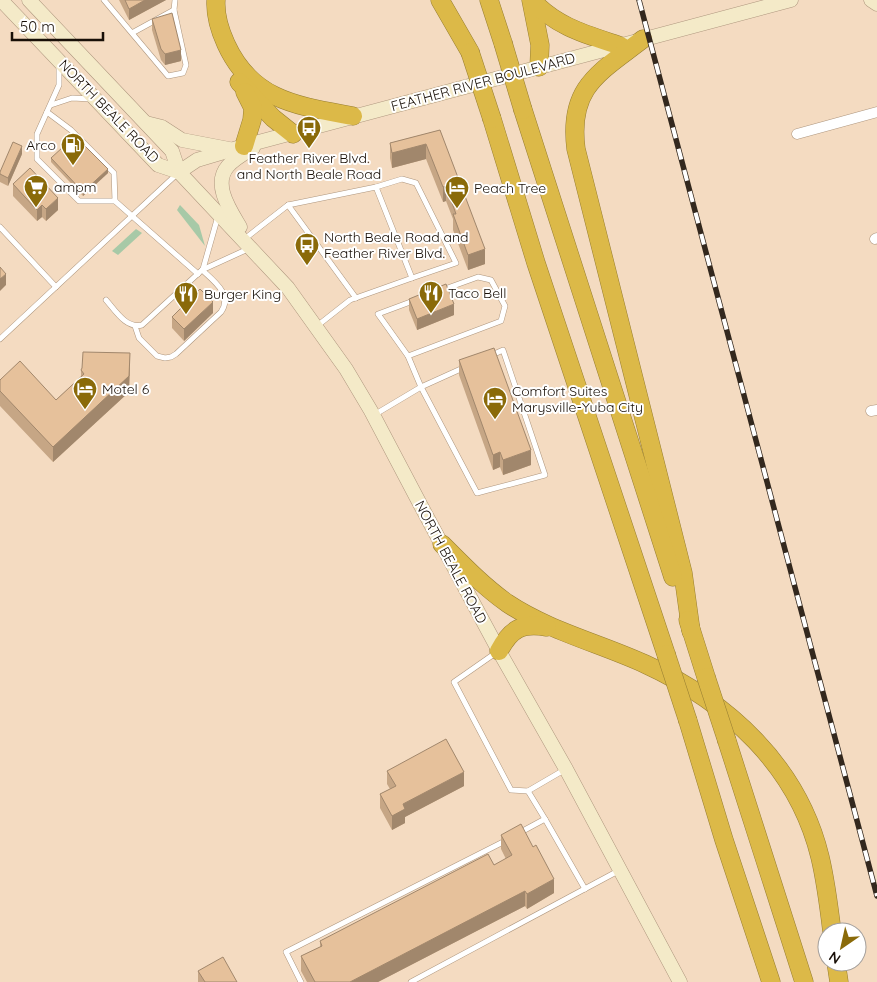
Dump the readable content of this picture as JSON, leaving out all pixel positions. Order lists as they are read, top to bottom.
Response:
{
  "streets": {
    "main road": ["FEATHER RIVER BOULEVARD", "NORTH BEALE ROAD"]
  },
  "crossings": [
    ["FEATHER RIVER BOULEVARD", "NORTH BEALE ROAD"]
  ],
  "places": {
    "bus stop": ["Feather River Blvd. and North Beale Road", "North Beale Road and Feather River Blvd."],
    "fuel station": ["Arco"],
    "supermarket": ["ampm"],
    "hotel": ["Peach Tree", "Motel 6", "Comfort Suites Marysville-Yuba City"],
    "restaurant": ["Taco Bell", "Burger King"]
  },
  "scale_bar": "50 m",
  "north": "bottom left"
}
